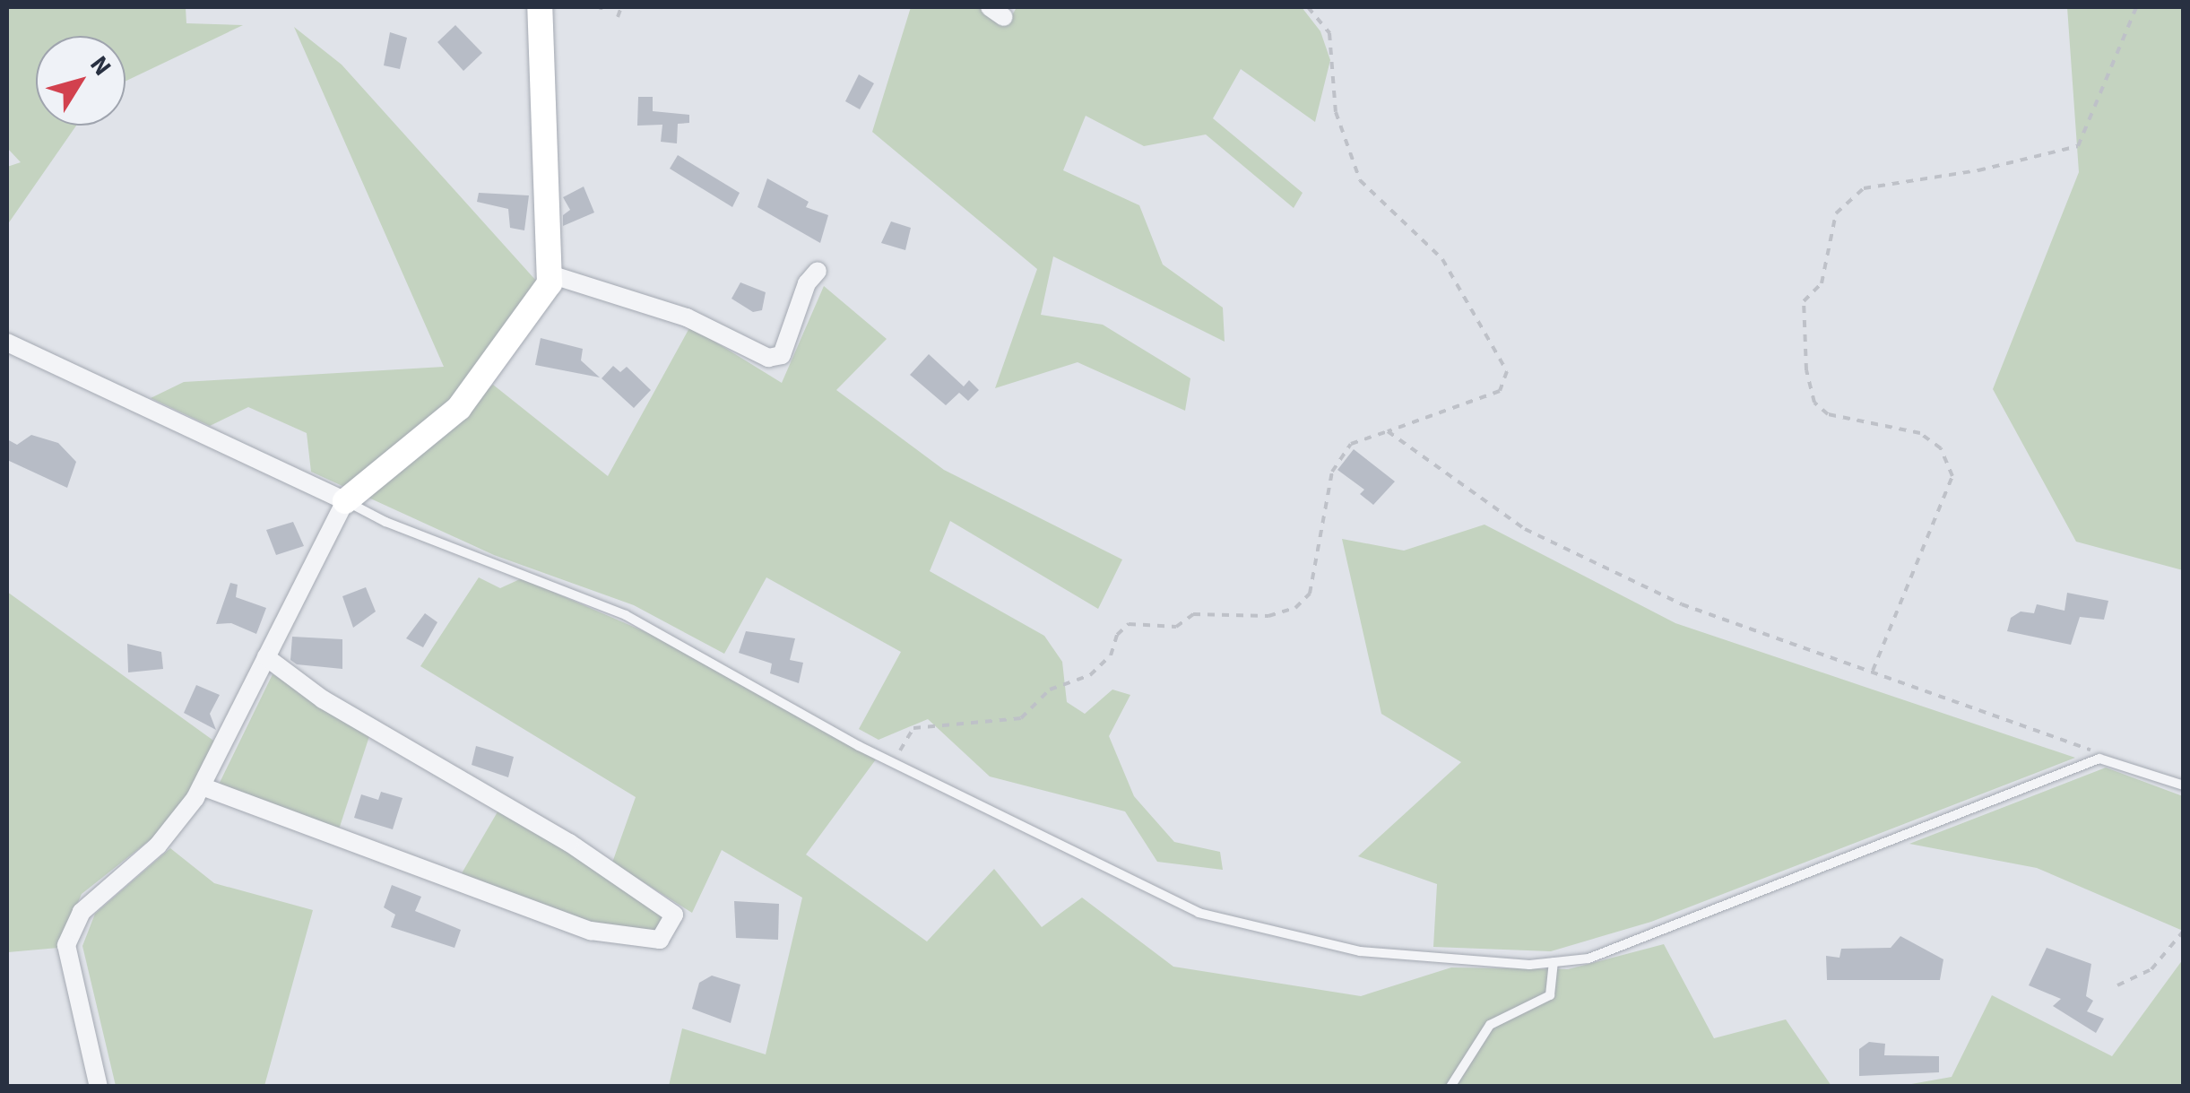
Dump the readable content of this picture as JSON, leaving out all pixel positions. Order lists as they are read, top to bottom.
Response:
{
  "north": "top right"
}
